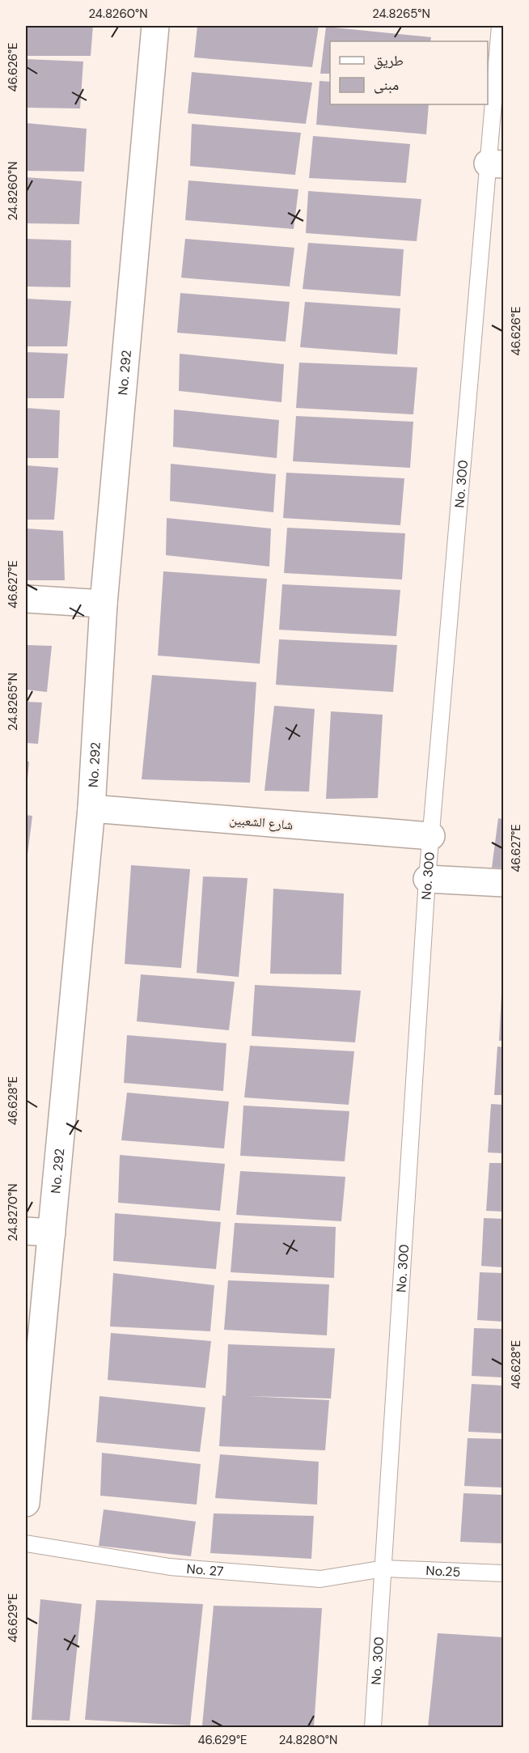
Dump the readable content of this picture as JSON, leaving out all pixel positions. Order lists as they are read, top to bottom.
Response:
{
  "streets": {
    "street": ["No. 292", "شارع الشعبين"],
    "lane": ["No. 300", "No. 27", "No.25"]
  },
  "crossings": [
    ["No. 292", "شارع الشعبين"],
    ["No. 300", "شارع الشعبين"],
    ["No. 300", "No. 27"],
    ["No. 300", "No.25"],
    ["No. 27", "No.25"]
  ],
  "legend": ["طريق", "مبنى"],
  "coordinates": [
    "24.8260°N",
    "24.8265°N",
    "46.626°E",
    "46.627°E",
    "46.628°E",
    "24.8270°N",
    "46.629°E",
    "24.8280°N"
  ]
}
